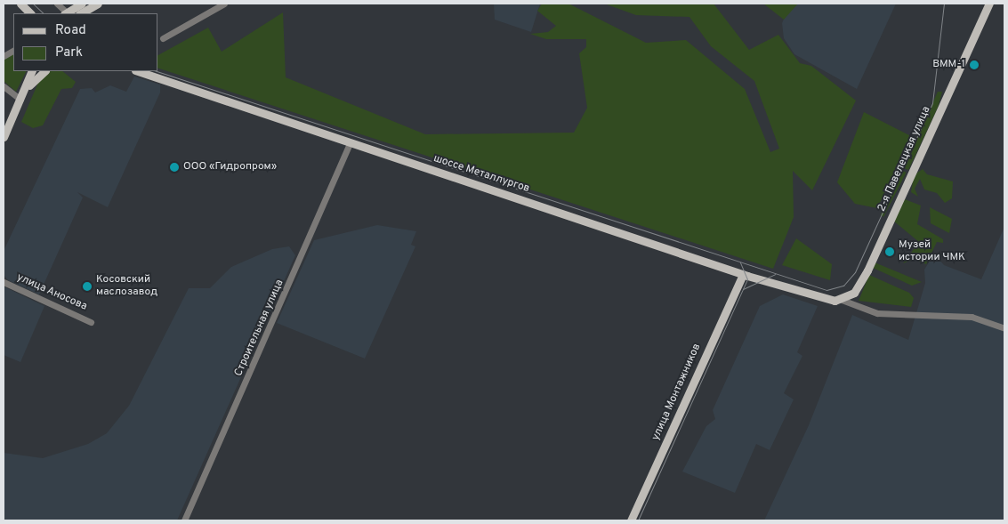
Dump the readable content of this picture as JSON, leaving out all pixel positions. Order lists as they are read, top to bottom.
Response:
{
  "streets": {
    "main road": ["2-я Павелецкая улица", "шоссе Металлургов", "улица Монтажников"],
    "street": ["улица Аносова", "Строительная улица"]
  },
  "crossings": [
    ["2-я Павелецкая улица", "шоссе Металлургов"],
    ["шоссе Металлургов", "Строительная улица"],
    ["шоссе Металлургов", "улица Монтажников"]
  ],
  "places": [
    "ВММ-1",
    "ООО «Гидропром»",
    "Музей истории ЧМК",
    "Косовский маслозавод"
  ],
  "legend": ["Road", "Park"]
}
